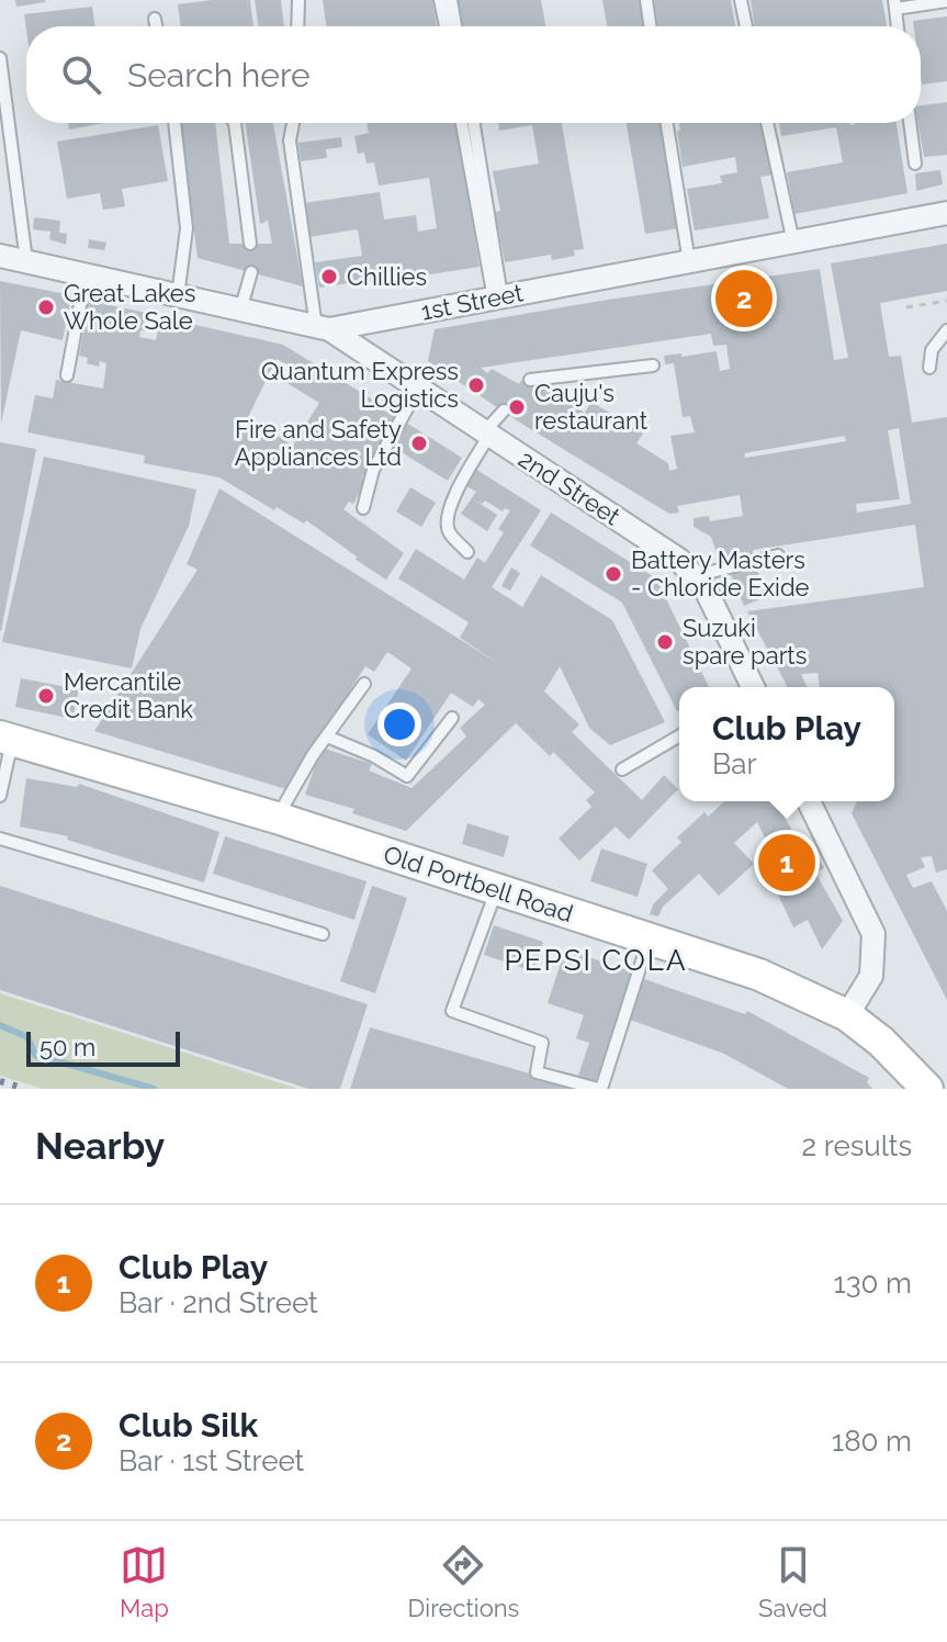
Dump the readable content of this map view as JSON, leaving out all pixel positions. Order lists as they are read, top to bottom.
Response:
{
  "streets": {
    "main road": ["Old Portbell Road"],
    "street": ["1st Street", "2nd Street"]
  },
  "crossings": [
    ["1st Street", "2nd Street"]
  ],
  "districts": ["PEPSI COLA"],
  "places": [
    "Chillies",
    "Great Lakes Whole Sale",
    "Quantum Express Logistics",
    "Cauju's restaurant",
    "Fire and Safety Appliances Ltd",
    "Battery Masters - Chloride Exide",
    "Suzuki spare parts",
    "Mercantile Credit Bank"
  ],
  "scale_bar": "50 m",
  "page": {
    "search": "Search here",
    "pins": ["2", "1"],
    "popup": ["Club Play", "Bar"],
    "scale": "50 m",
    "heading": ["Nearby", "2 results"],
    "list": [
      {
        "mark": "1",
        "name": "Club Play",
        "note": "Bar · 2nd Street",
        "value": "130 m"
      },
      {
        "mark": "2",
        "name": "Club Silk",
        "note": "Bar · 1st Street",
        "value": "180 m"
      }
    ],
    "nav": ["Map", "Directions", "Saved"]
  }
}
